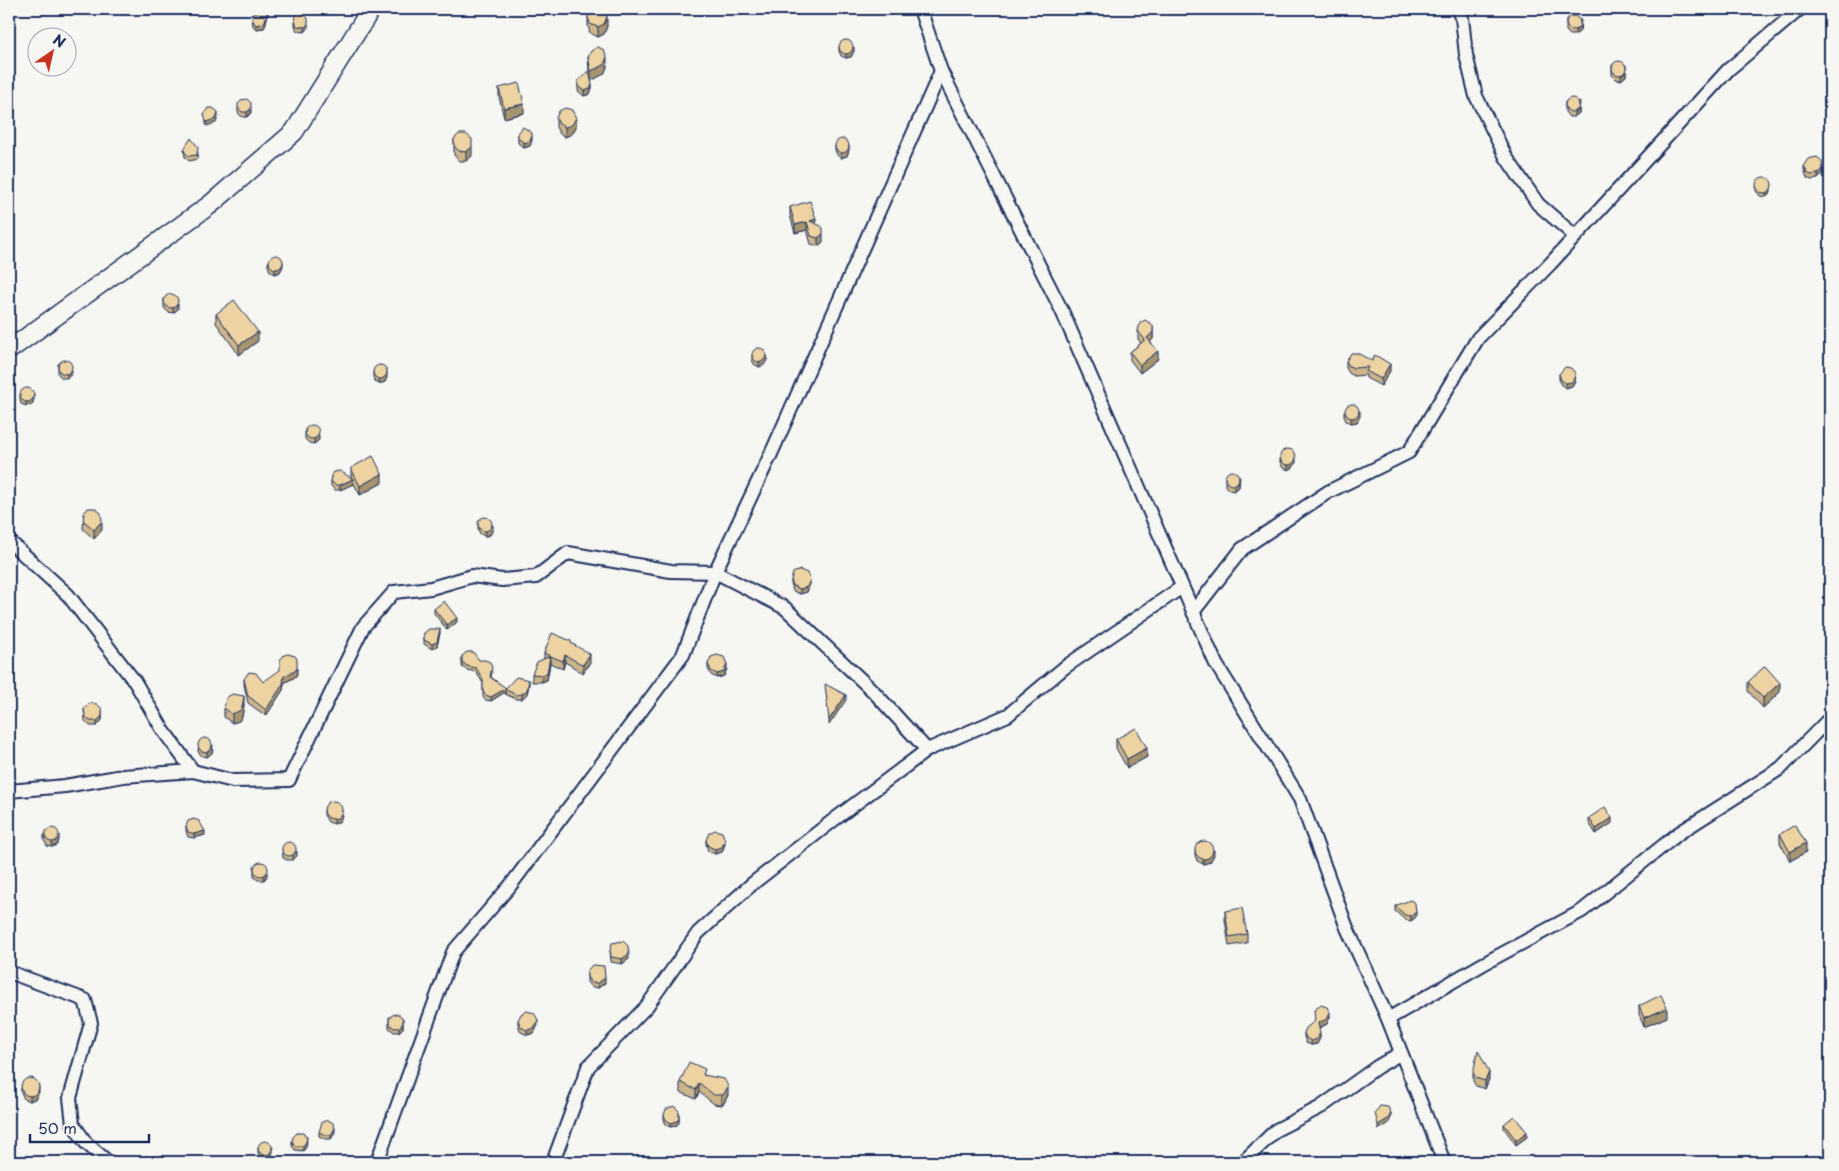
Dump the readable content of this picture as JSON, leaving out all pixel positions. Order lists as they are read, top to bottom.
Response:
{
  "scale_bar": "50 m",
  "north": "top right"
}
